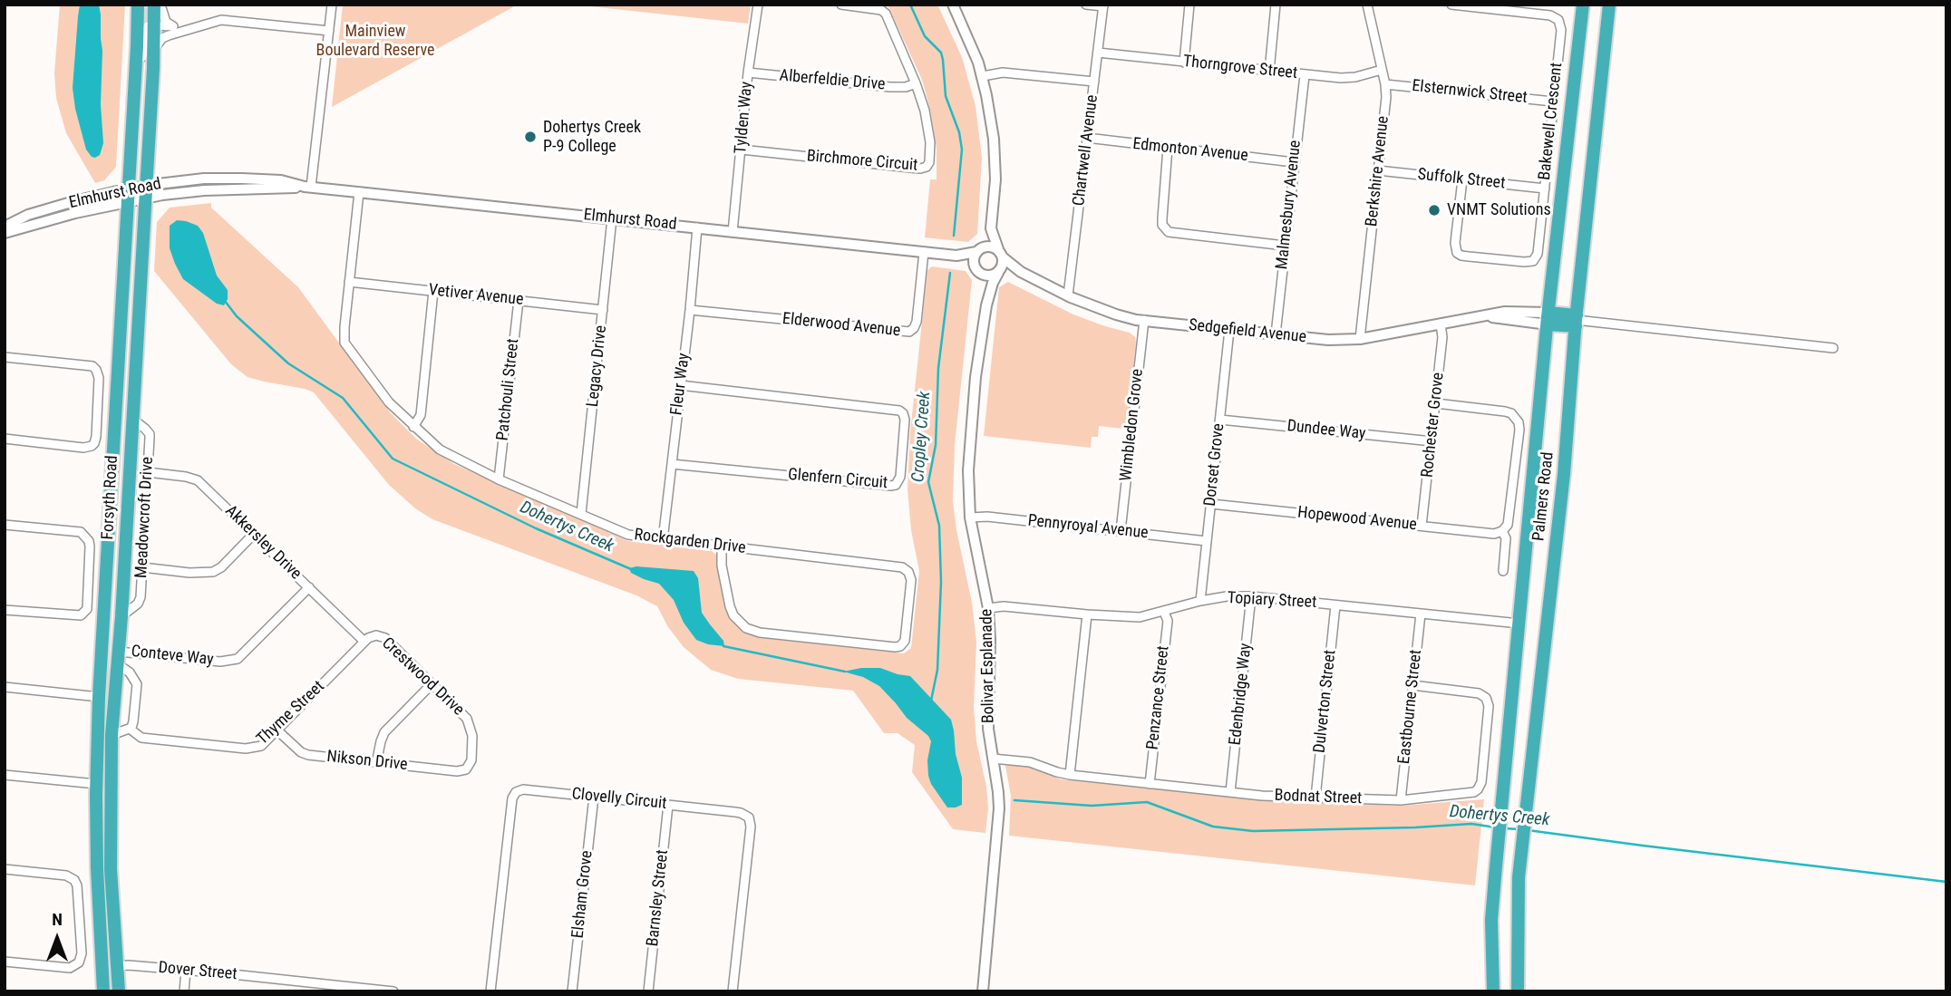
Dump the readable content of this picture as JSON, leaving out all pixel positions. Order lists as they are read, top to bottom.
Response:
{
  "streets": {
    "highway": ["Palmers Road", "Forsyth Road"],
    "street": [
      "Thorngrove Street",
      "Alberfeldie Drive",
      "Elsternwick Street",
      "Tylden Way",
      "Bakewell Crescent",
      "Chartwell Avenue",
      "Edmonton Avenue",
      "Birchmore Circuit",
      "Berkshire Avenue",
      "Suffolk Street",
      "Elmhurst Road",
      "Malmesbury Avenue",
      "Vetiver Avenue",
      "Elderwood Avenue",
      "Sedgefield Avenue",
      "Legacy Drive",
      "Fleur Way",
      "Patchouli Street",
      "Wimbledon Grove",
      "Rochester Grove",
      "Dundee Way",
      "Dorset Grove",
      "Glenfern Circuit",
      "Meadowcroft Drive",
      "Hopewood Avenue",
      "Pennyroyal Avenue",
      "Rockgarden Drive",
      "Akkersley Drive",
      "Topiary Street",
      "Conteve Way",
      "Bolivar Esplanade",
      "Crestwood Drive",
      "Edenbridge Way",
      "Penzance Street",
      "Dulverton Street",
      "Eastbourne Street",
      "Thyme Street",
      "Nikson Drive",
      "Bodnat Street",
      "Clovelly Circuit",
      "Elsham Grove",
      "Barnsley Street",
      "Dover Street"
    ]
  },
  "crossings": [
    ["Thorngrove Street", "Chartwell Avenue"],
    ["Thorngrove Street", "Berkshire Avenue"],
    ["Thorngrove Street", "Malmesbury Avenue"],
    ["Alberfeldie Drive", "Tylden Way"],
    ["Alberfeldie Drive", "Birchmore Circuit"],
    ["Elsternwick Street", "Bakewell Crescent"],
    ["Elsternwick Street", "Berkshire Avenue"],
    ["Tylden Way", "Birchmore Circuit"],
    ["Tylden Way", "Elmhurst Road"],
    ["Bakewell Crescent", "Suffolk Street"],
    ["Chartwell Avenue", "Edmonton Avenue"],
    ["Chartwell Avenue", "Sedgefield Avenue"],
    ["Edmonton Avenue", "Malmesbury Avenue"],
    ["Berkshire Avenue", "Suffolk Street"],
    ["Berkshire Avenue", "Sedgefield Avenue"],
    ["Elmhurst Road", "Elderwood Avenue"],
    ["Elmhurst Road", "Sedgefield Avenue"],
    ["Elmhurst Road", "Legacy Drive"],
    ["Elmhurst Road", "Fleur Way"],
    ["Elmhurst Road", "Forsyth Road"],
    ["Elmhurst Road", "Rockgarden Drive"],
    ["Elmhurst Road", "Bolivar Esplanade"],
    ["Malmesbury Avenue", "Sedgefield Avenue"],
    ["Vetiver Avenue", "Legacy Drive"],
    ["Vetiver Avenue", "Patchouli Street"],
    ["Vetiver Avenue", "Rockgarden Drive"],
    ["Elderwood Avenue", "Fleur Way"],
    ["Sedgefield Avenue", "Wimbledon Grove"],
    ["Sedgefield Avenue", "Rochester Grove"],
    ["Sedgefield Avenue", "Dorset Grove"],
    ["Sedgefield Avenue", "Palmers Road"],
    ["Sedgefield Avenue", "Bolivar Esplanade"],
    ["Legacy Drive", "Rockgarden Drive"],
    ["Fleur Way", "Glenfern Circuit"],
    ["Fleur Way", "Rockgarden Drive"],
    ["Patchouli Street", "Rockgarden Drive"],
    ["Wimbledon Grove", "Pennyroyal Avenue"],
    ["Rochester Grove", "Dundee Way"],
    ["Rochester Grove", "Hopewood Avenue"],
    ["Dundee Way", "Dorset Grove"],
    ["Dorset Grove", "Hopewood Avenue"],
    ["Dorset Grove", "Pennyroyal Avenue"],
    ["Dorset Grove", "Topiary Street"],
    ["Palmers Road", "Topiary Street"],
    ["Forsyth Road", "Meadowcroft Drive"],
    ["Forsyth Road", "Conteve Way"],
    ["Forsyth Road", "Dover Street"],
    ["Meadowcroft Drive", "Akkersley Drive"],
    ["Pennyroyal Avenue", "Bolivar Esplanade"],
    ["Akkersley Drive", "Conteve Way"],
    ["Akkersley Drive", "Crestwood Drive"],
    ["Akkersley Drive", "Thyme Street"],
    ["Topiary Street", "Bolivar Esplanade"],
    ["Topiary Street", "Edenbridge Way"],
    ["Topiary Street", "Penzance Street"],
    ["Topiary Street", "Dulverton Street"],
    ["Topiary Street", "Eastbourne Street"],
    ["Bolivar Esplanade", "Bodnat Street"],
    ["Crestwood Drive", "Thyme Street"],
    ["Crestwood Drive", "Nikson Drive"],
    ["Edenbridge Way", "Bodnat Street"],
    ["Penzance Street", "Bodnat Street"],
    ["Dulverton Street", "Bodnat Street"],
    ["Eastbourne Street", "Bodnat Street"],
    ["Thyme Street", "Nikson Drive"],
    ["Clovelly Circuit", "Elsham Grove"],
    ["Clovelly Circuit", "Barnsley Street"]
  ],
  "water": ["Cropley Creek", "Dohertys Creek"],
  "parks": ["Mainview Boulevard Reserve"],
  "places": ["Dohertys Creek P-9 College", "VNMT Solutions"],
  "north": "top"
}
